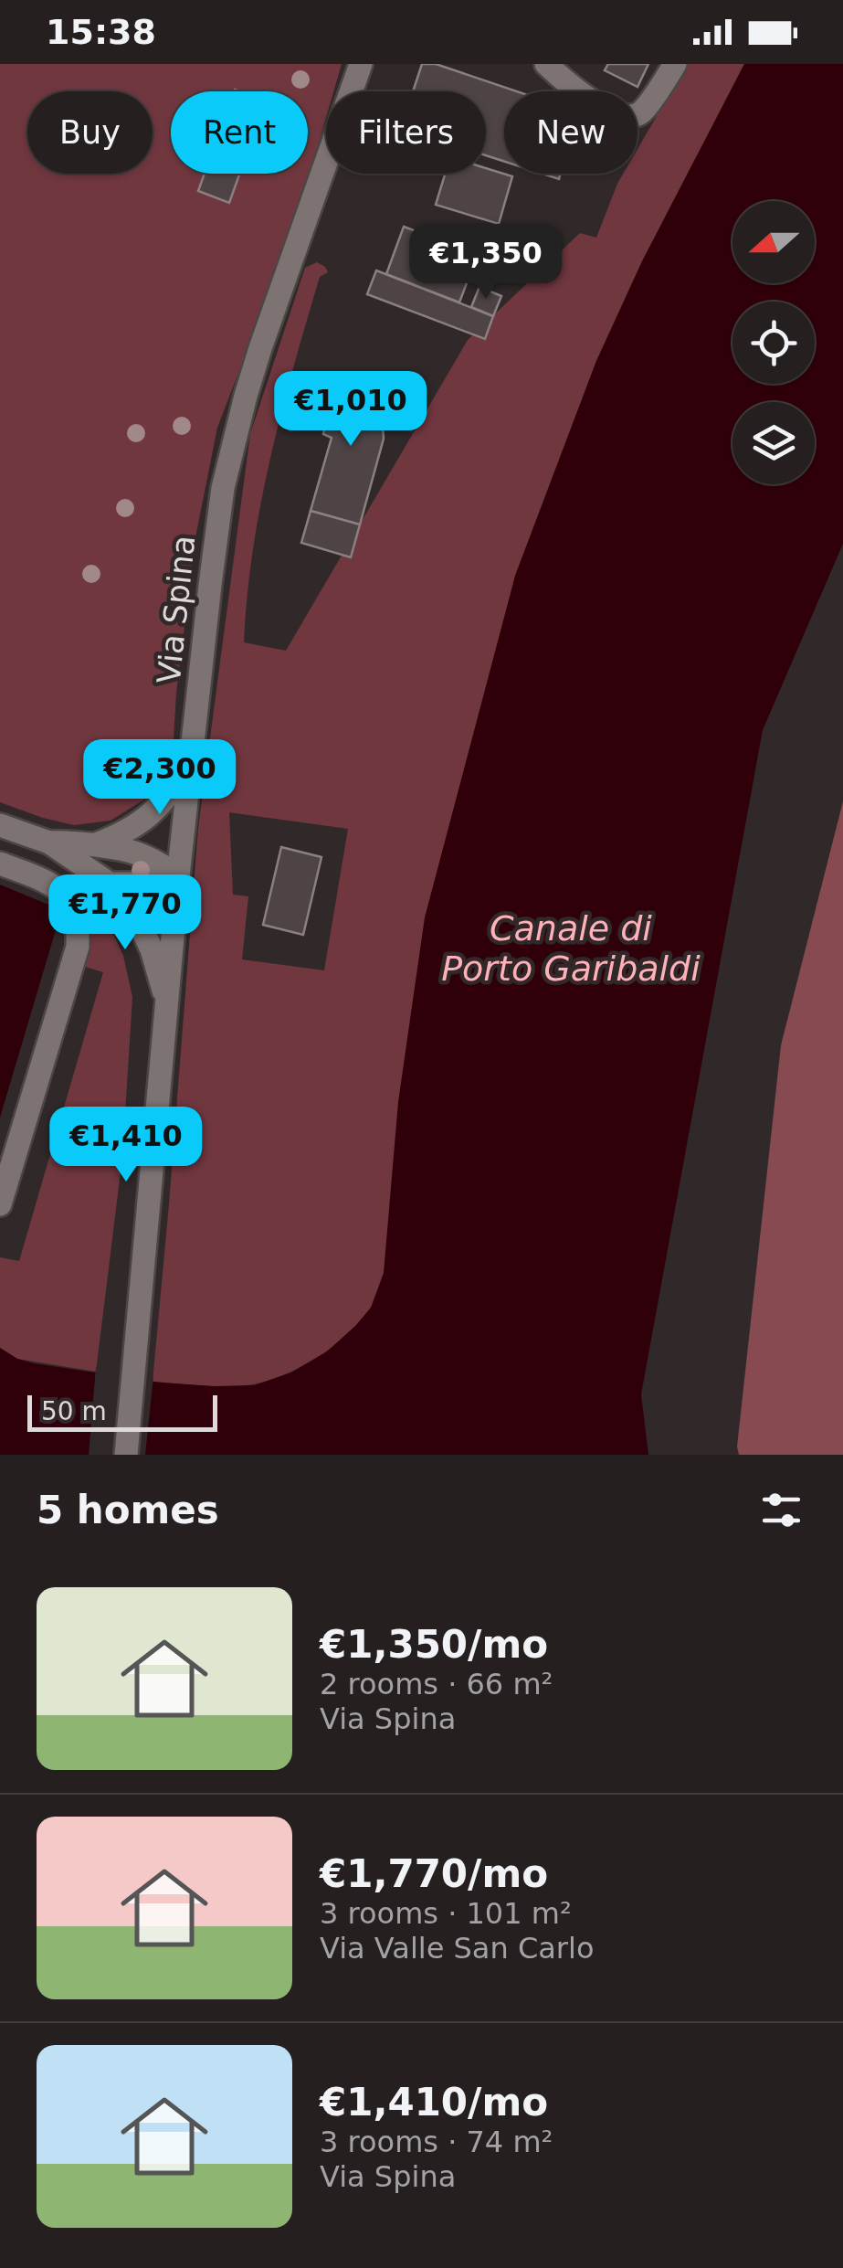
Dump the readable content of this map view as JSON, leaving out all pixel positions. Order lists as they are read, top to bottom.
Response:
{
  "streets": {
    "street": ["Via Spina"]
  },
  "water": ["Canale di Porto Garibaldi"],
  "scale_bar": "50 m",
  "north": "left",
  "page": {
    "status": "15:38",
    "chip": [
      "Buy",
      "Rent",
      "Filters",
      "New"
    ],
    "price": [
      "€1,350",
      "€1,010",
      "€2,300",
      "€1,770",
      "€1,410"
    ],
    "scale": "50 m",
    "heading": "5 homes",
    "list": [
      {
        "name": "€1,350/mo",
        "note": "2 rooms · 66 m² · Via Spina"
      },
      {
        "name": "€1,770/mo",
        "note": "3 rooms · 101 m² · Via Valle San Carlo"
      },
      {
        "name": "€1,410/mo",
        "note": "3 rooms · 74 m² · Via Spina"
      }
    ]
  }
}
